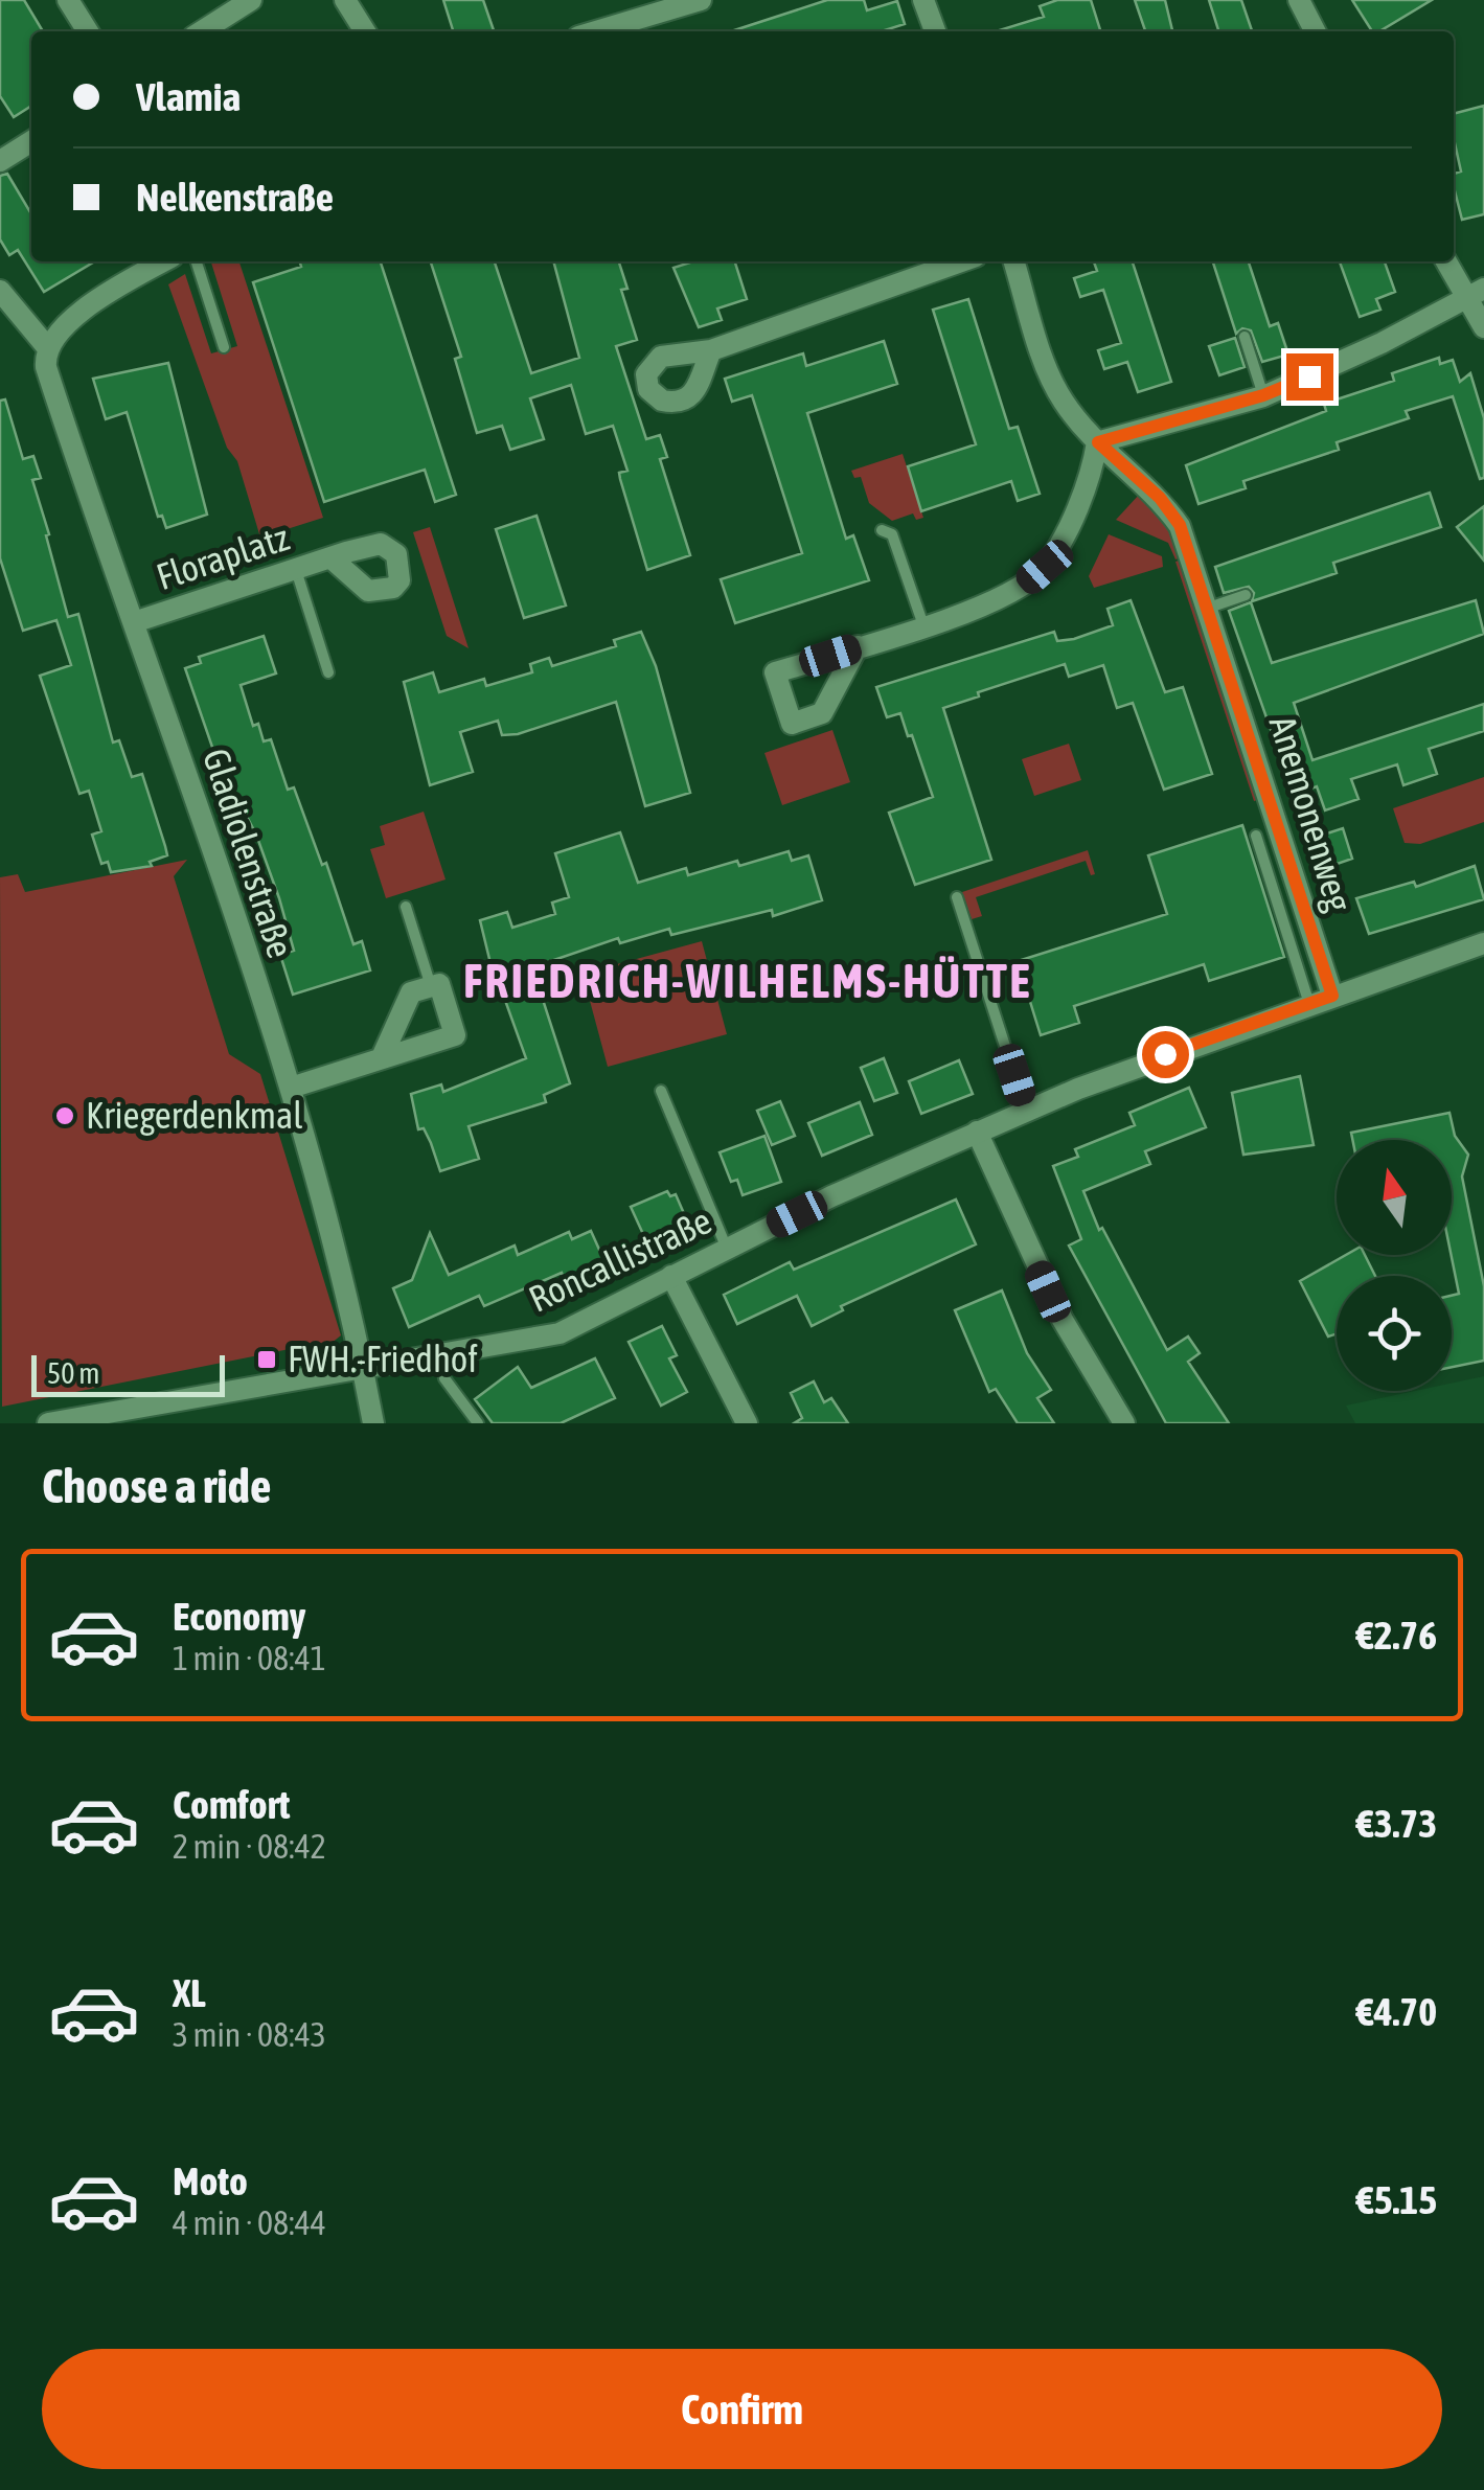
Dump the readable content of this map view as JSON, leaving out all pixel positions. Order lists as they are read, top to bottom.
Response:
{
  "streets": {
    "street": [
      "Floraplatz",
      "Anemonenweg",
      "Gladiolenstraße",
      "Roncallistraße"
    ]
  },
  "crossings": [
    ["Floraplatz", "Gladiolenstraße"],
    ["Anemonenweg", "Roncallistraße"],
    ["Gladiolenstraße", "Roncallistraße"]
  ],
  "districts": ["FRIEDRICH-WILHELMS-HÜTTE"],
  "places": {
    "other": ["Kriegerdenkmal"],
    "transit": ["FWH.-Friedhof"]
  },
  "scale_bar": "50 m",
  "north": "top",
  "page": {
    "banner": ["Vlamia", "Nelkenstraße"],
    "scale": "50 m",
    "heading": "Choose a ride",
    "list": [
      {
        "name": "Economy",
        "note": "1 min · 08:41",
        "value": "€2.76"
      },
      {
        "name": "Comfort",
        "note": "2 min · 08:42",
        "value": "€3.73"
      },
      {
        "name": "XL",
        "note": "3 min · 08:43",
        "value": "€4.70"
      },
      {
        "name": "Moto",
        "note": "4 min · 08:44",
        "value": "€5.15"
      }
    ],
    "buttons": "Confirm"
  }
}
